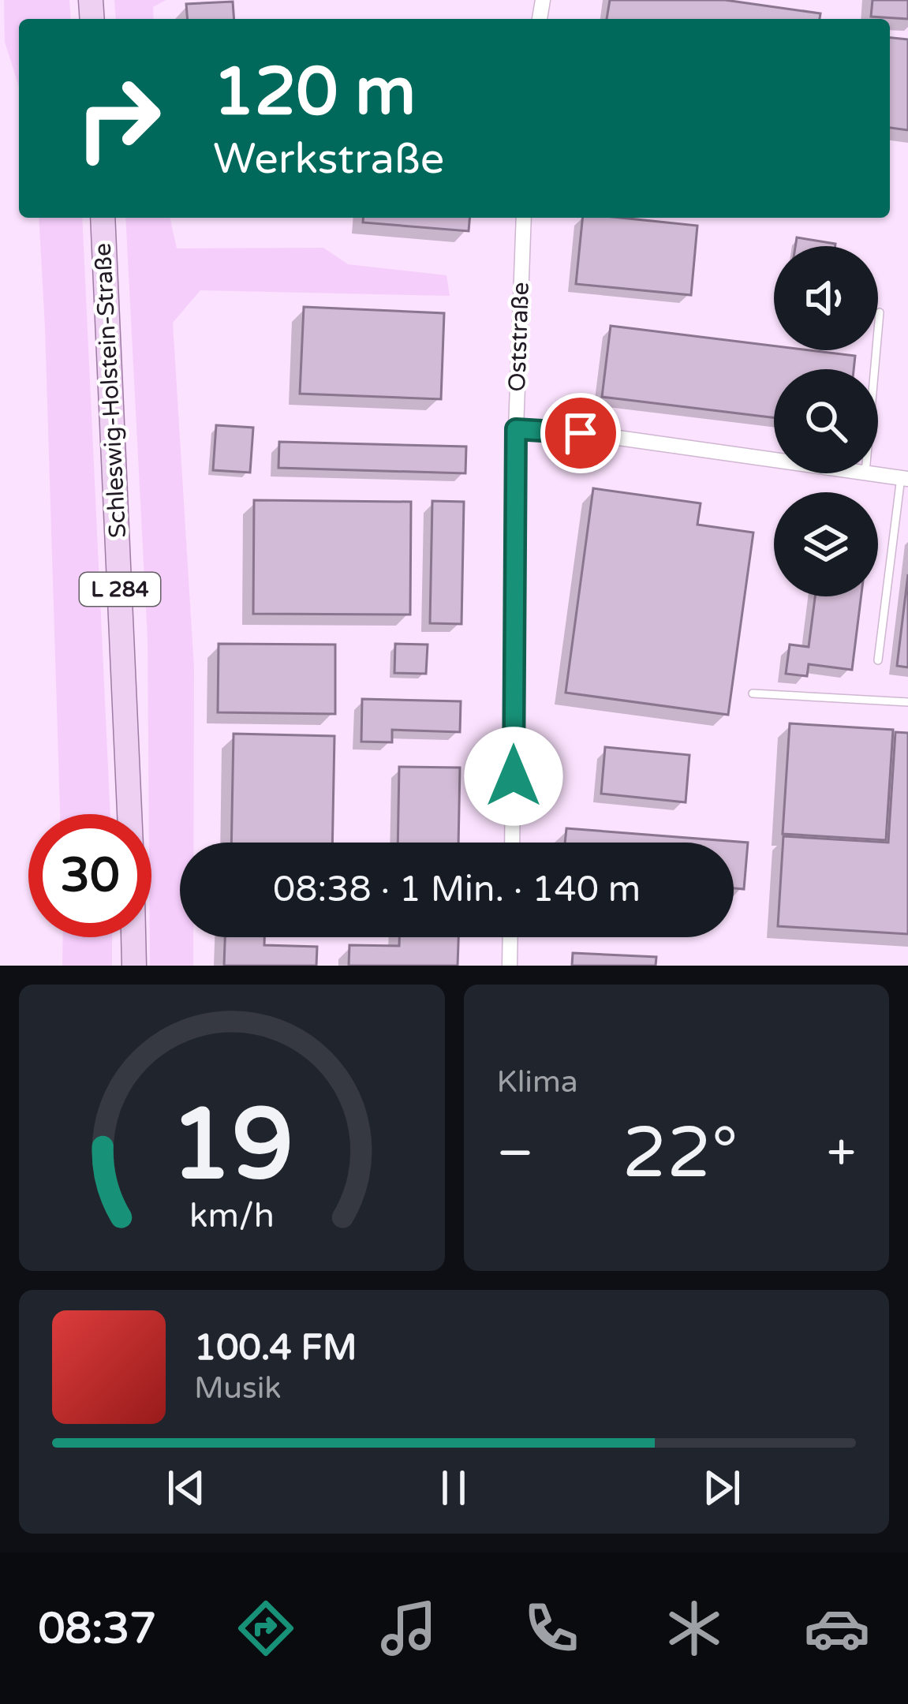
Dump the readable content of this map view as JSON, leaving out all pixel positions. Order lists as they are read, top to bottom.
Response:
{
  "streets": {
    "main road": ["Schleswig-Holstein-Straße", "L 284"],
    "street": ["Oststraße"]
  },
  "page": {
    "turn": ["120 m", "Werkstraße"],
    "limit": "30",
    "trip": "08:38 · 1 Min. · 140 m",
    "tile": "Klima",
    "heat": ["−", "22°", "+"],
    "song": ["100.4 FM", "Musik"],
    "tabs": "08:37",
    "gauge": ["19", "km/h"]
  }
}
